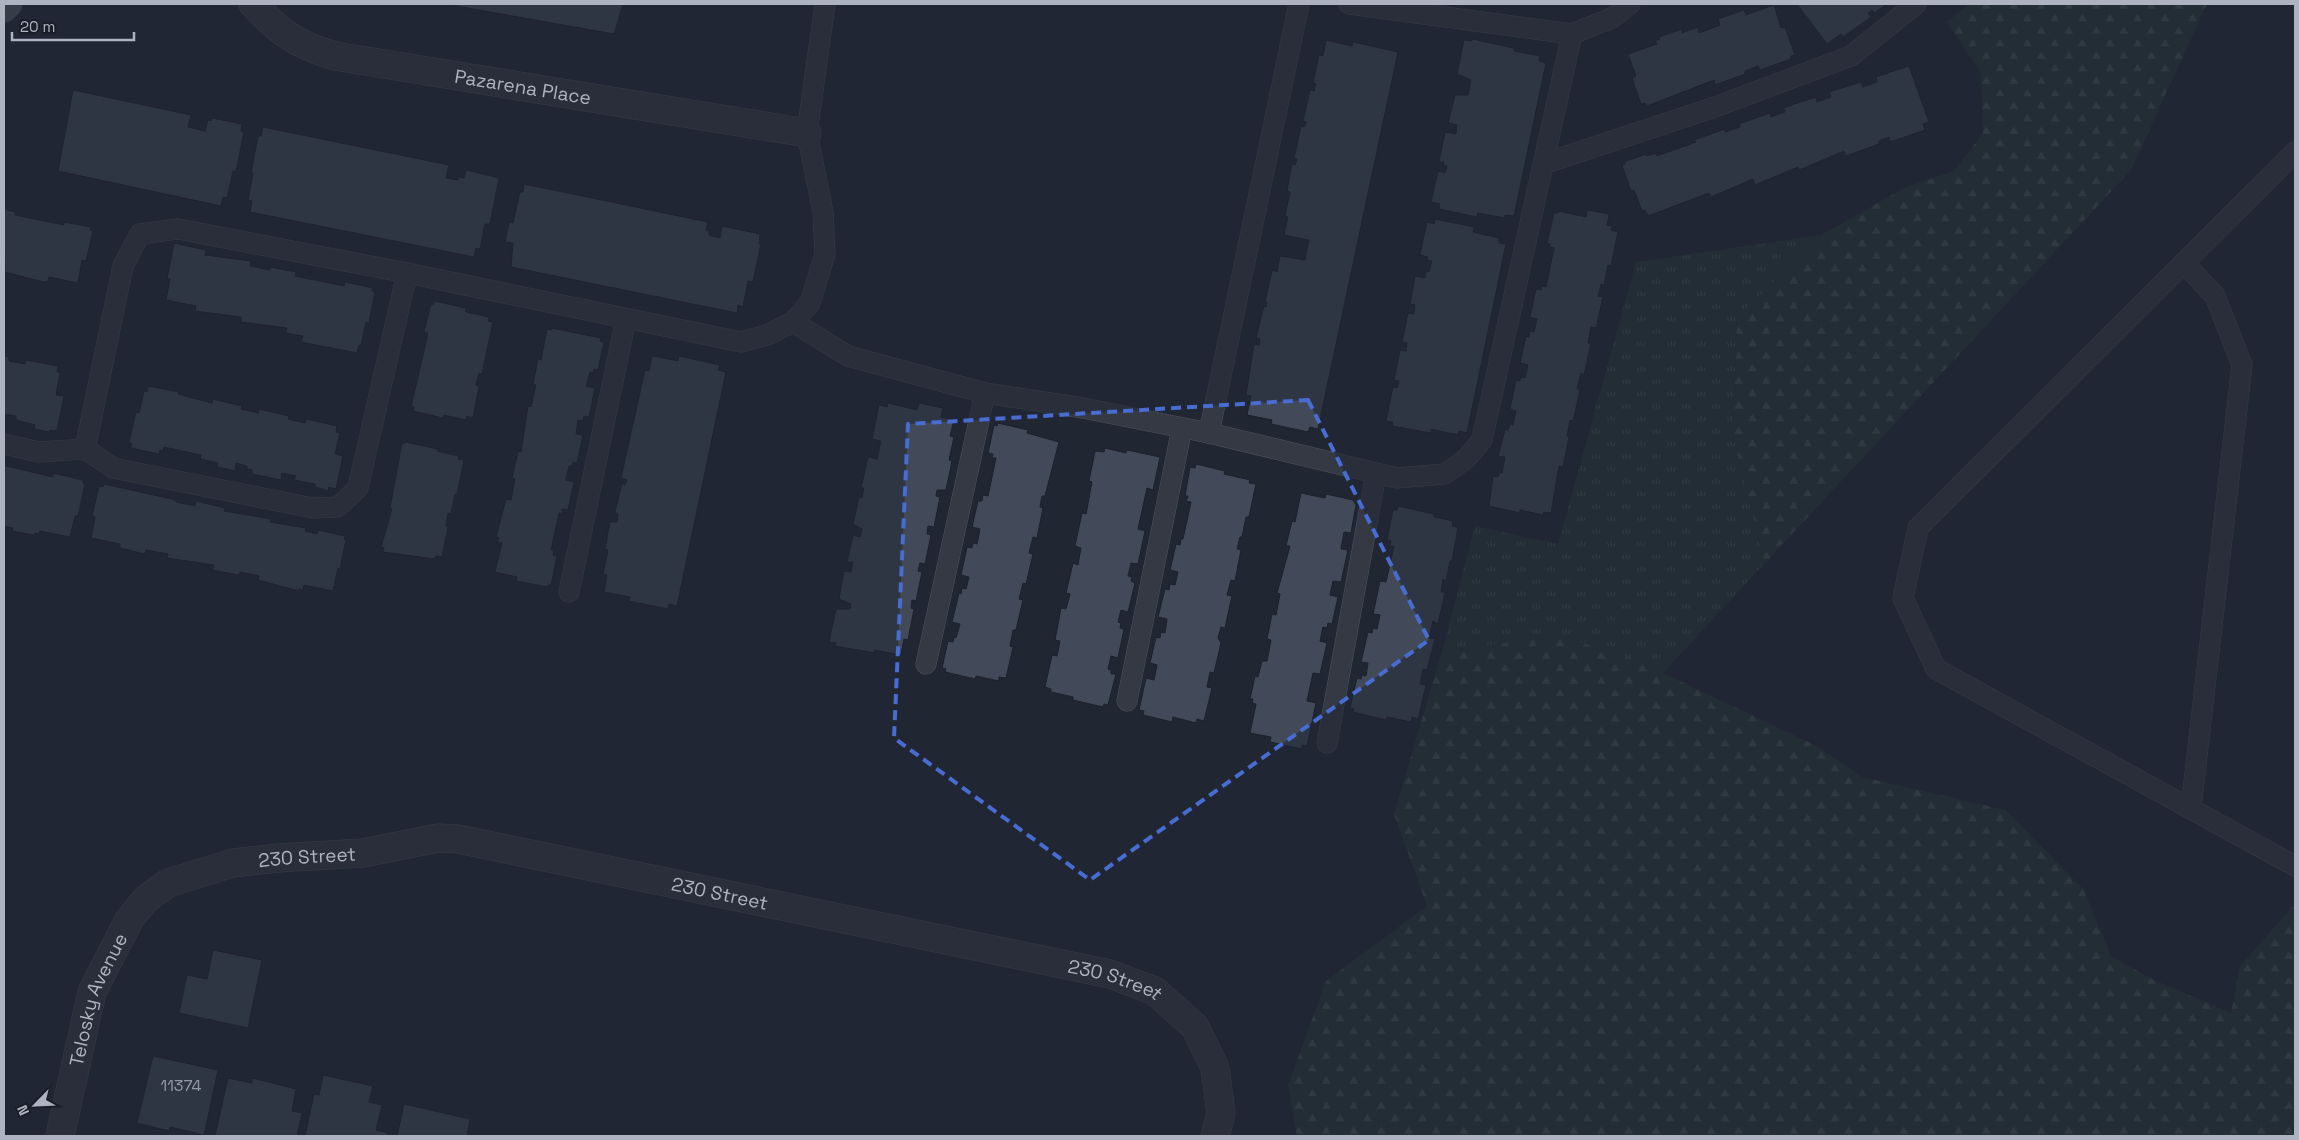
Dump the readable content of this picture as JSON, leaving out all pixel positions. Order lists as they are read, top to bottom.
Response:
{
  "streets": {
    "street": ["Pazarena Place", "230 Street", "Telosky Avenue"]
  },
  "crossings": [
    ["230 Street", "Telosky Avenue"]
  ],
  "house_numbers": ["11374"],
  "scale_bar": "20 m",
  "north": "bottom left"
}
